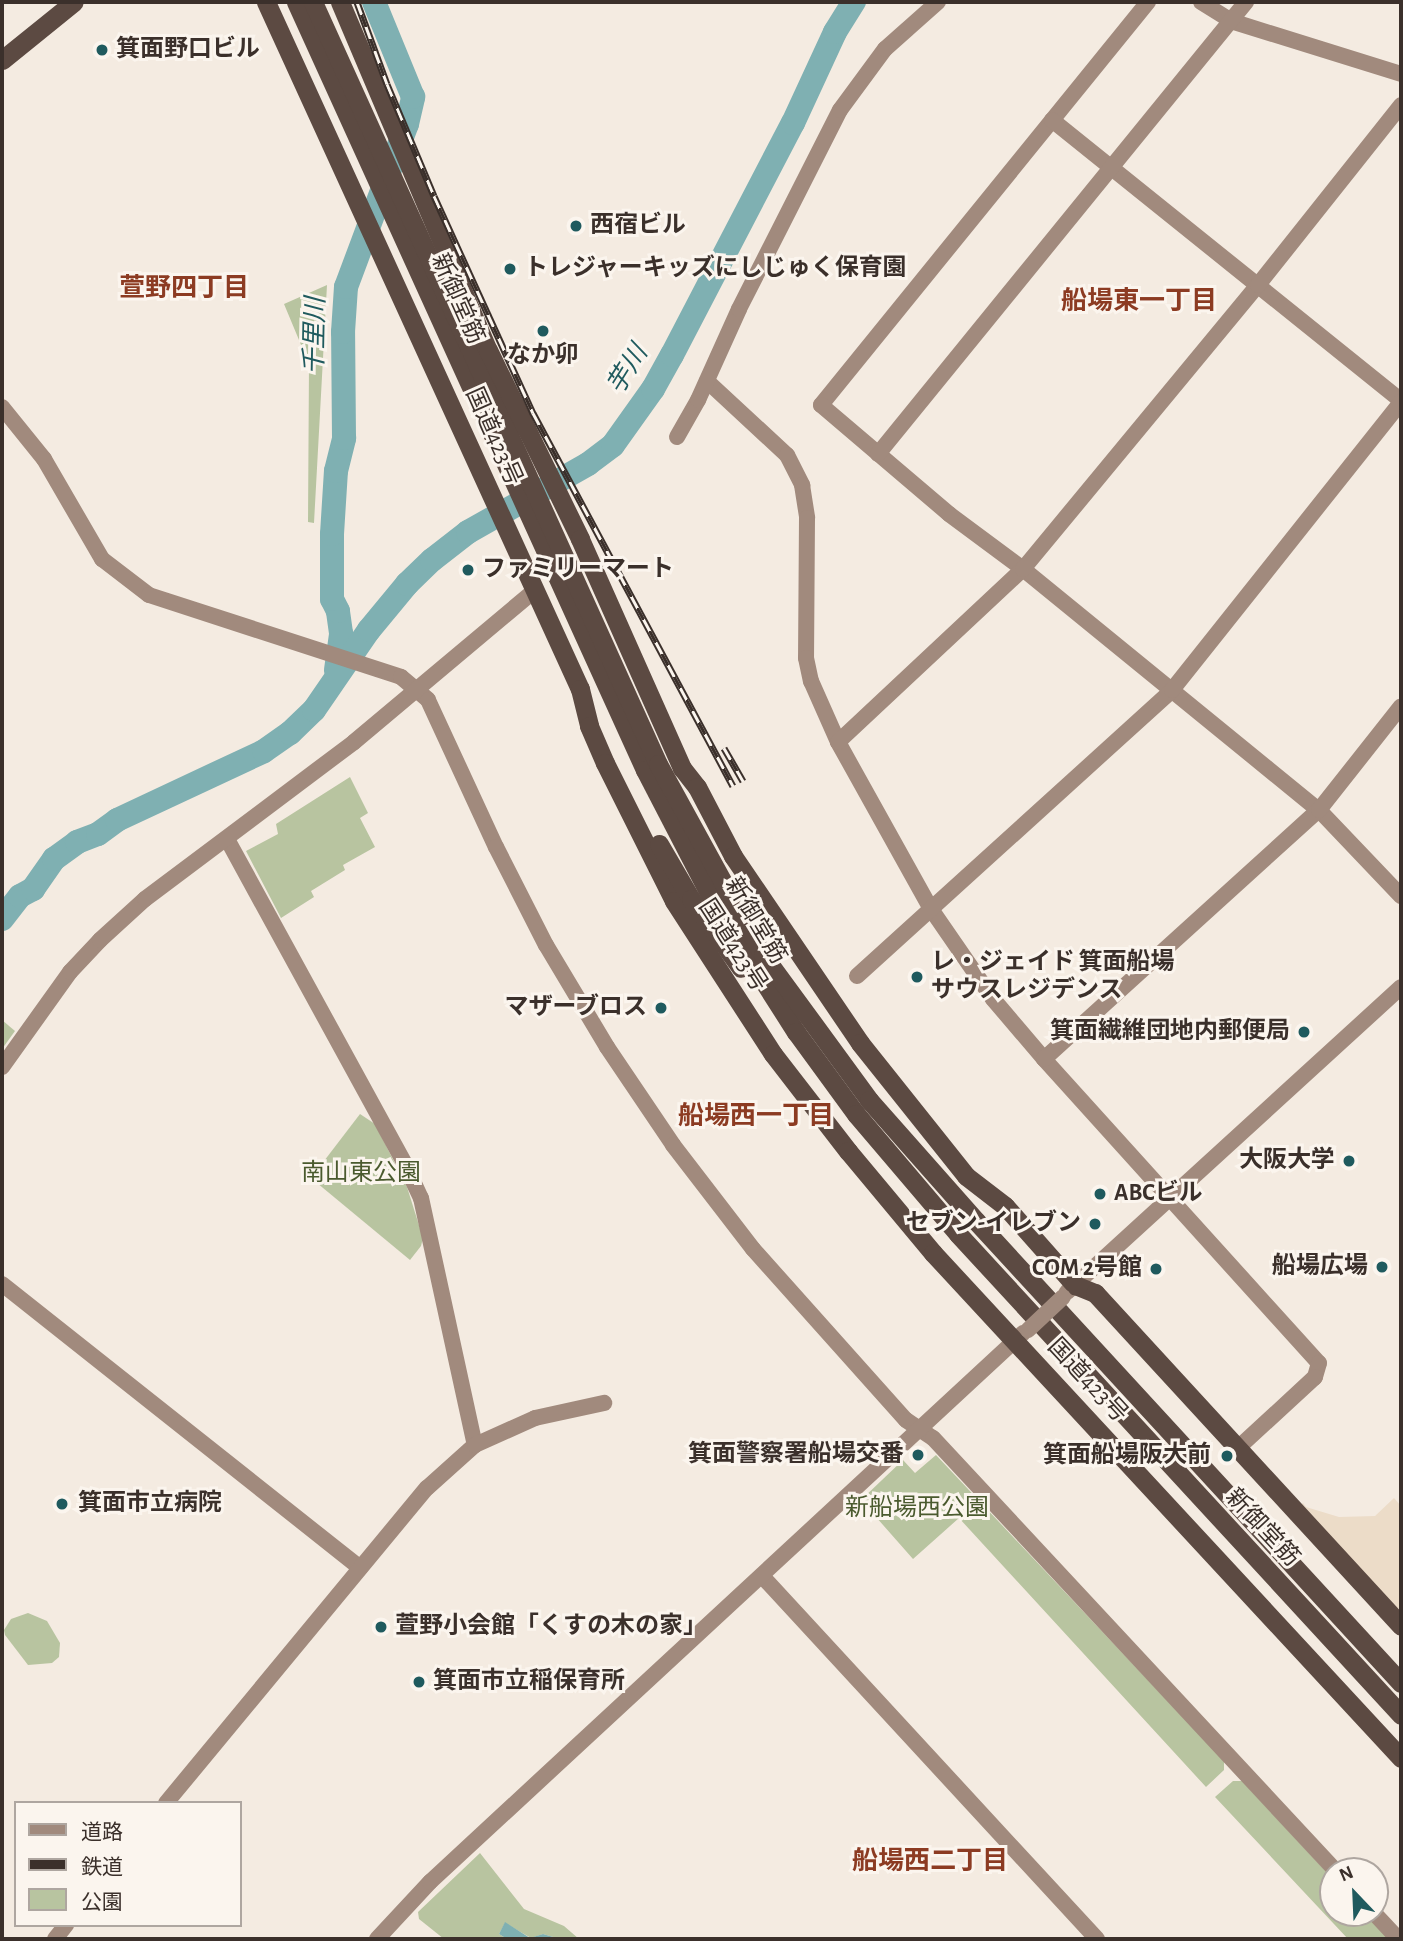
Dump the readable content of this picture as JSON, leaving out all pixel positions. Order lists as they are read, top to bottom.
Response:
{
  "streets": {
    "highway": ["新御堂筋", "国道423号"]
  },
  "crossings": [
    ["新御堂筋", "国道423号"]
  ],
  "districts": [
    "萱野四丁目",
    "船場東一丁目",
    "船場西一丁目",
    "船場西二丁目"
  ],
  "water": ["千里川", "芋川"],
  "parks": ["南山東公園", "新船場西公園"],
  "places": [
    "箕面野口ビル",
    "西宿ビル",
    "トレジャーキッズにしじゅく保育園",
    "なか卯",
    "ファミリーマート",
    "レ・ジェイド 箕面船場 サウスレジデンス",
    "マザーブロス",
    "箕面繊維団地内郵便局",
    "大阪大学",
    "ABCビル",
    "セブン-イレブン",
    "船場広場",
    "COM 2号館",
    "箕面警察署船場交番",
    "箕面船場阪大前",
    "箕面市立病院",
    "萱野小会館「くすの木の家」",
    "箕面市立稲保育所"
  ],
  "legend": ["道路", "鉄道", "公園"],
  "north": "top left"
}
